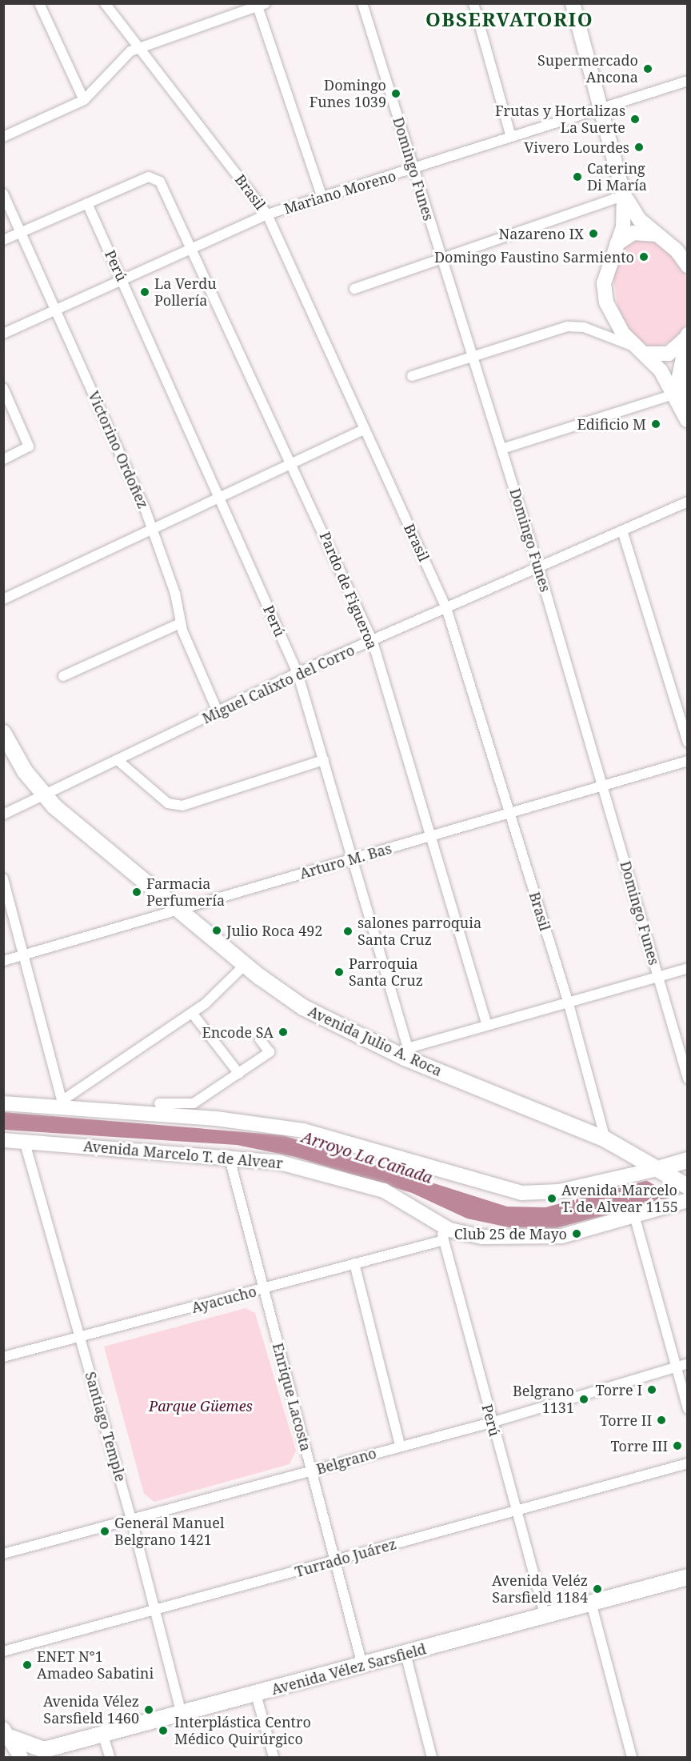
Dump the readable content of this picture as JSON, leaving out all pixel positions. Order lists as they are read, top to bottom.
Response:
{
  "streets": {
    "main road": ["Avenida Julio A. Roca", "Avenida Marcelo T. de Alvear", "Avenida Vélez Sarsfield"],
    "street": [
      "Domingo Funes",
      "Brasil",
      "Mariano Moreno",
      "Perú",
      "Victorino Ordoñez",
      "Pardo de Figueroa",
      "Miguel Calixto del Corro",
      "Arturo M. Bas",
      "Ayacucho",
      "Enrique Lacosta",
      "Santiago Temple",
      "Belgrano",
      "Turrado Juárez"
    ]
  },
  "crossings": [
    ["Domingo Funes", "Mariano Moreno"],
    ["Domingo Funes", "Miguel Calixto del Corro"],
    ["Domingo Funes", "Arturo M. Bas"],
    ["Brasil", "Mariano Moreno"],
    ["Brasil", "Miguel Calixto del Corro"],
    ["Brasil", "Arturo M. Bas"],
    ["Brasil", "Avenida Julio A. Roca"],
    ["Mariano Moreno", "Perú"],
    ["Mariano Moreno", "Victorino Ordoñez"],
    ["Mariano Moreno", "Pardo de Figueroa"],
    ["Perú", "Pardo de Figueroa"],
    ["Perú", "Miguel Calixto del Corro"],
    ["Perú", "Arturo M. Bas"],
    ["Perú", "Avenida Julio A. Roca"],
    ["Perú", "Avenida Marcelo T. de Alvear"],
    ["Perú", "Ayacucho"],
    ["Perú", "Belgrano"],
    ["Perú", "Turrado Juárez"],
    ["Perú", "Avenida Vélez Sarsfield"],
    ["Victorino Ordoñez", "Miguel Calixto del Corro"],
    ["Pardo de Figueroa", "Miguel Calixto del Corro"],
    ["Pardo de Figueroa", "Arturo M. Bas"],
    ["Miguel Calixto del Corro", "Avenida Julio A. Roca"],
    ["Arturo M. Bas", "Avenida Julio A. Roca"],
    ["Avenida Marcelo T. de Alvear", "Enrique Lacosta"],
    ["Avenida Marcelo T. de Alvear", "Santiago Temple"],
    ["Ayacucho", "Enrique Lacosta"],
    ["Ayacucho", "Santiago Temple"],
    ["Enrique Lacosta", "Belgrano"],
    ["Enrique Lacosta", "Turrado Juárez"],
    ["Enrique Lacosta", "Avenida Vélez Sarsfield"],
    ["Santiago Temple", "Belgrano"],
    ["Santiago Temple", "Turrado Juárez"],
    ["Santiago Temple", "Avenida Vélez Sarsfield"]
  ],
  "districts": ["OBSERVATORIO"],
  "water": ["Arroyo La Cañada"],
  "parks": ["Parque Güemes"],
  "places": [
    "Supermercado Ancona",
    "Domingo Funes 1039",
    "Frutas y Hortalizas La Suerte",
    "Vivero Lourdes",
    "Catering Di María",
    "Nazareno IX",
    "Domingo Faustino Sarmiento",
    "La Verdu Pollería",
    "Edificio M",
    "Farmacia Perfumería",
    "Julio Roca 492",
    "salones parroquia Santa Cruz",
    "Parroquia Santa Cruz",
    "Encode SA",
    "Avenida Marcelo T. de Alvear 1155",
    "Club 25 de Mayo",
    "Torre I",
    "Belgrano 1131",
    "Torre II",
    "Torre III",
    "General Manuel Belgrano 1421",
    "Avenida Veléz Sarsfield 1184",
    "ENET N°1 Amadeo Sabatini",
    "Avenida Vélez Sarsfield 1460",
    "Interplástica Centro Médico Quirúrgico"
  ]
}
